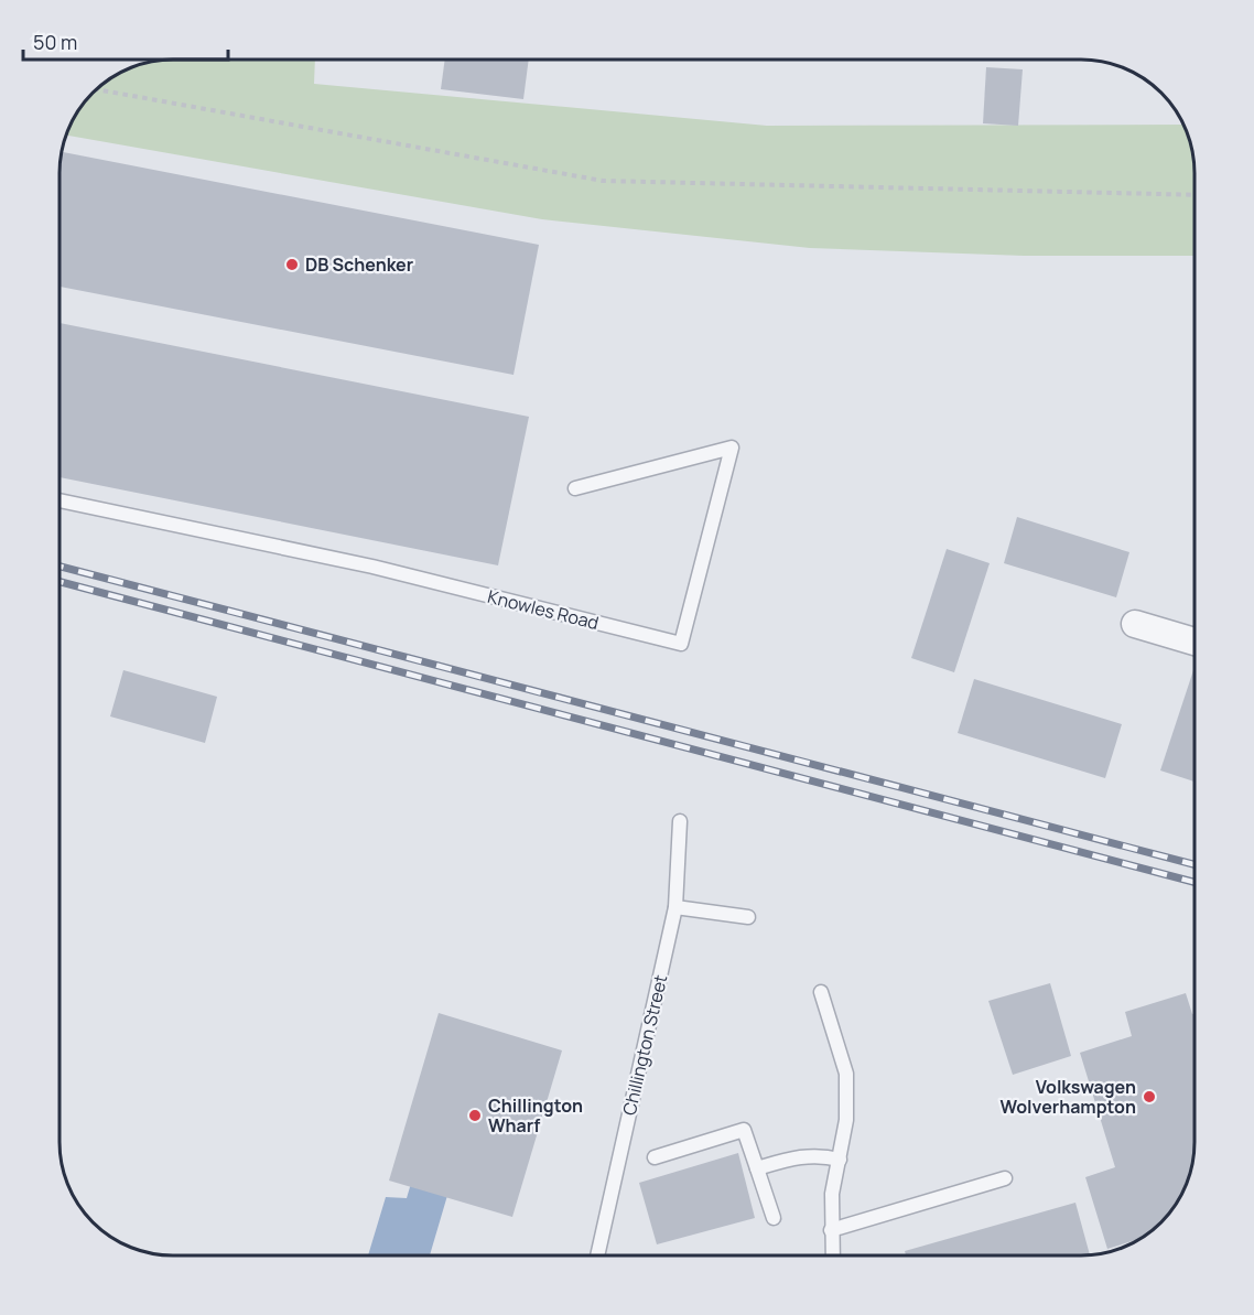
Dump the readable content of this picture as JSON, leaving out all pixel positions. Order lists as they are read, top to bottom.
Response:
{
  "streets": {
    "lane": ["Knowles Road", "Chillington Street"]
  },
  "places": ["DB Schenker", "Volkswagen Wolverhampton", "Chillington Wharf"],
  "scale_bar": "50 m"
}
